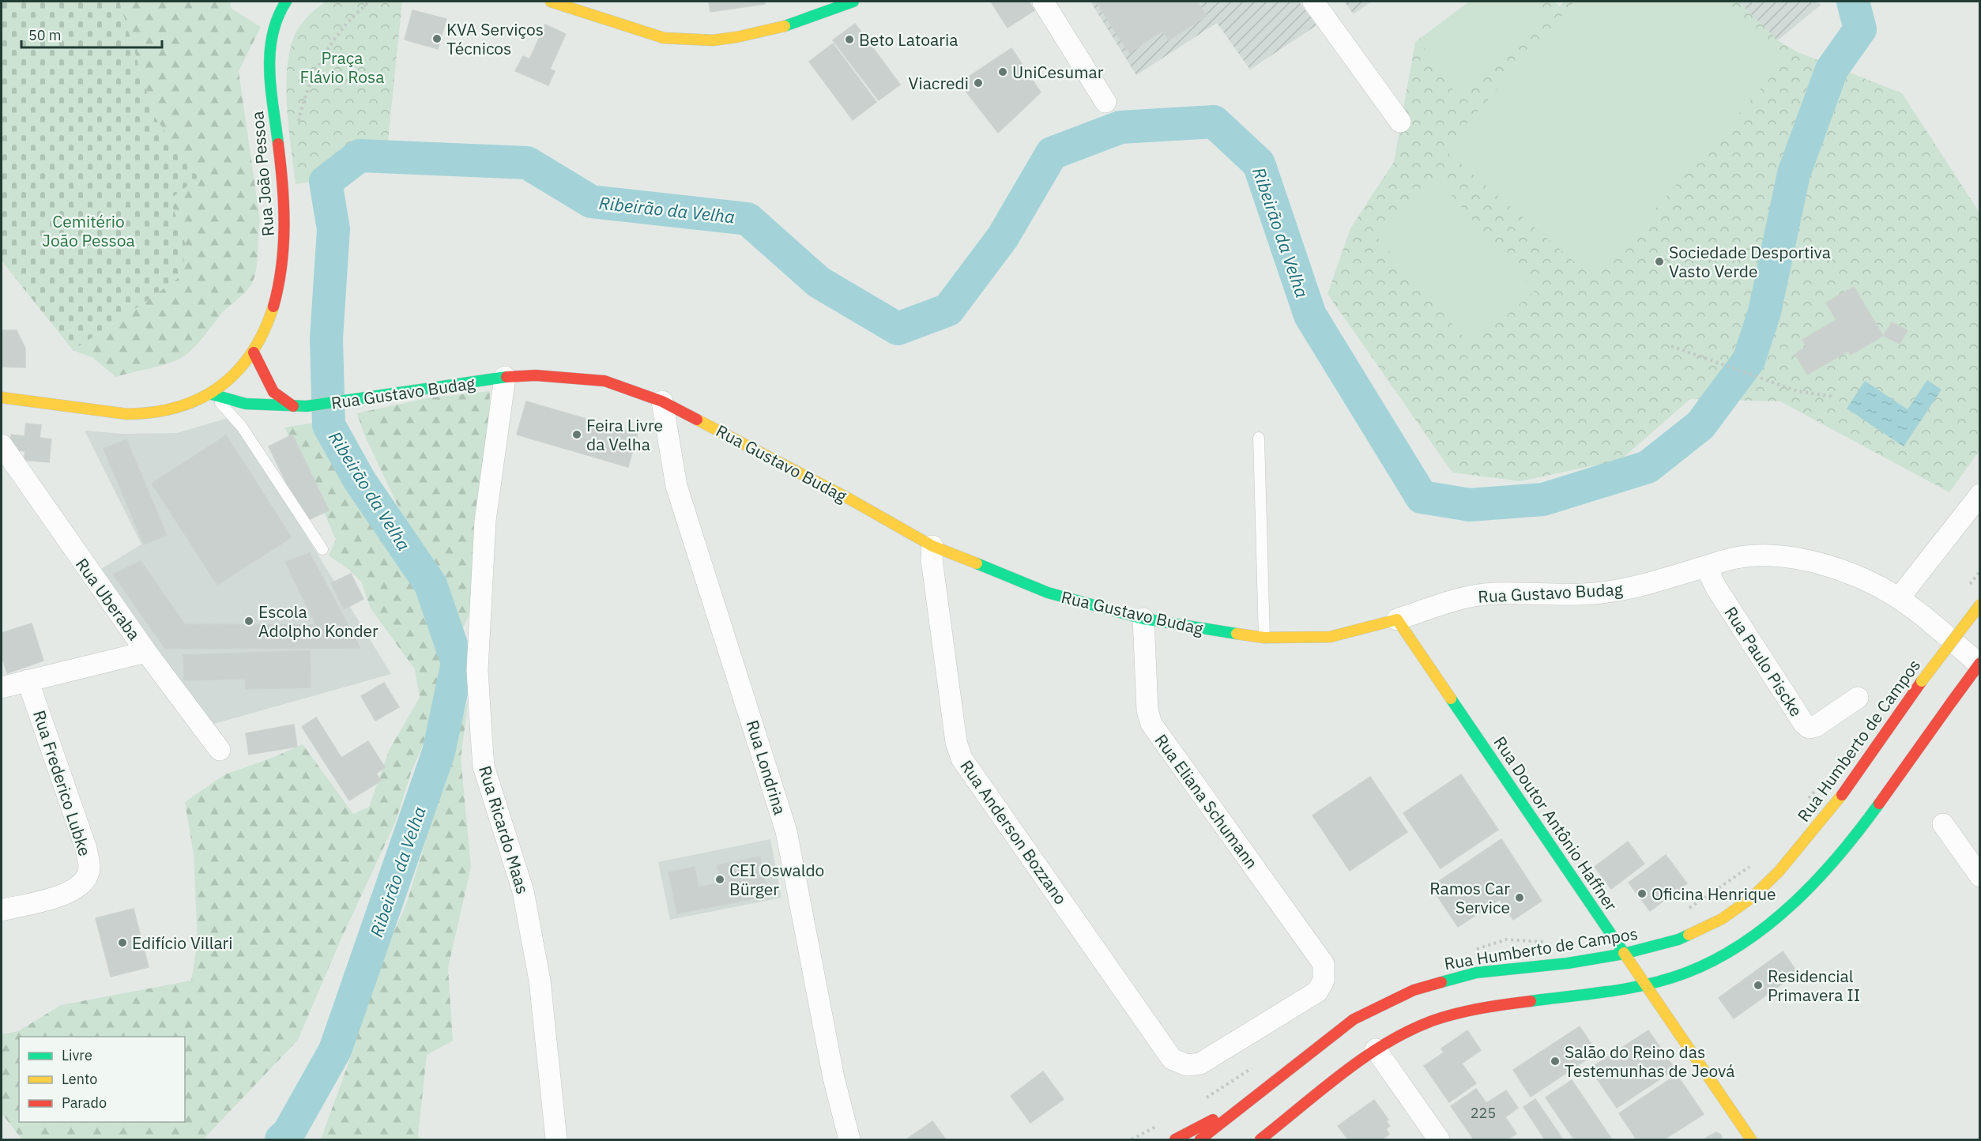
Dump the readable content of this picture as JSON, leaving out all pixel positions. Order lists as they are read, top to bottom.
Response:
{
  "streets": {
    "main road": [
      "Rua João Pessoa",
      "Rua Gustavo Budag",
      "Rua Humberto de Campos",
      "Rua Doutor Antônio Haffner"
    ],
    "street": [
      "Rua Uberaba",
      "Rua Paulo Piscke",
      "Rua Londrina",
      "Rua Frederico Lubke",
      "Rua Eliana Schumann",
      "Rua Ricardo Maas",
      "Rua Anderson Bozzano"
    ]
  },
  "crossings": [
    ["Rua João Pessoa", "Rua Gustavo Budag"],
    ["Rua Gustavo Budag", "Rua Paulo Piscke"],
    ["Rua Gustavo Budag", "Rua Londrina"],
    ["Rua Gustavo Budag", "Rua Eliana Schumann"],
    ["Rua Gustavo Budag", "Rua Doutor Antônio Haffner"],
    ["Rua Gustavo Budag", "Rua Ricardo Maas"],
    ["Rua Gustavo Budag", "Rua Anderson Bozzano"],
    ["Rua Humberto de Campos", "Rua Doutor Antônio Haffner"],
    ["Rua Eliana Schumann", "Rua Anderson Bozzano"]
  ],
  "water": ["Ribeirão da Velha"],
  "parks": ["Praça Flávio Rosa", "Cemitério João Pessoa"],
  "places": [
    "KVA Serviços Técnicos",
    "Beto Latoaria",
    "UniCesumar",
    "Viacredi",
    "Sociedade Desportiva Vasto Verde",
    "Feira Livre da Velha",
    "Escola Adolpho Konder",
    "CEI Oswaldo Bürger",
    "Oficina Henrique",
    "Ramos Car Service",
    "Edifício Villari",
    "Residencial Primavera II",
    "Salão do Reino das Testemunhas de Jeová"
  ],
  "house_numbers": ["225"],
  "legend": ["Livre", "Lento", "Parado"],
  "scale_bar": "50 m"
}
